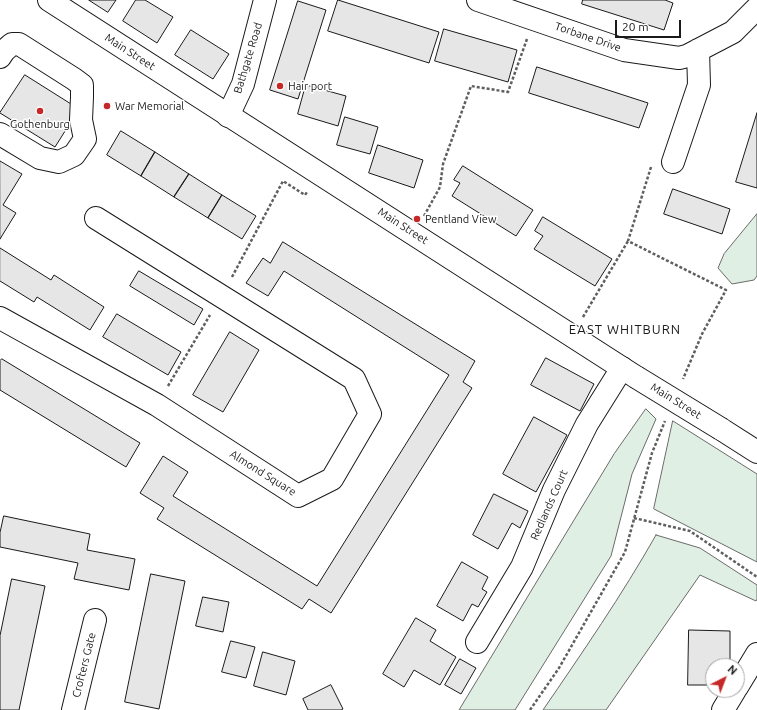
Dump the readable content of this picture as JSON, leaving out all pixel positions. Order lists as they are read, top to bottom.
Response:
{
  "streets": {
    "street": [
      "Torbane Drive",
      "Main Street",
      "Bathgate Road",
      "Almond Square",
      "Redlands Court",
      "Crofters Gate"
    ]
  },
  "crossings": [
    ["Main Street", "Bathgate Road"],
    ["Main Street", "Redlands Court"]
  ],
  "districts": ["EAST WHITBURN"],
  "places": [
    "Hair port",
    "War Memorial",
    "Gothenburg",
    "Pentland View"
  ],
  "scale_bar": "20 m",
  "north": "top right"
}
